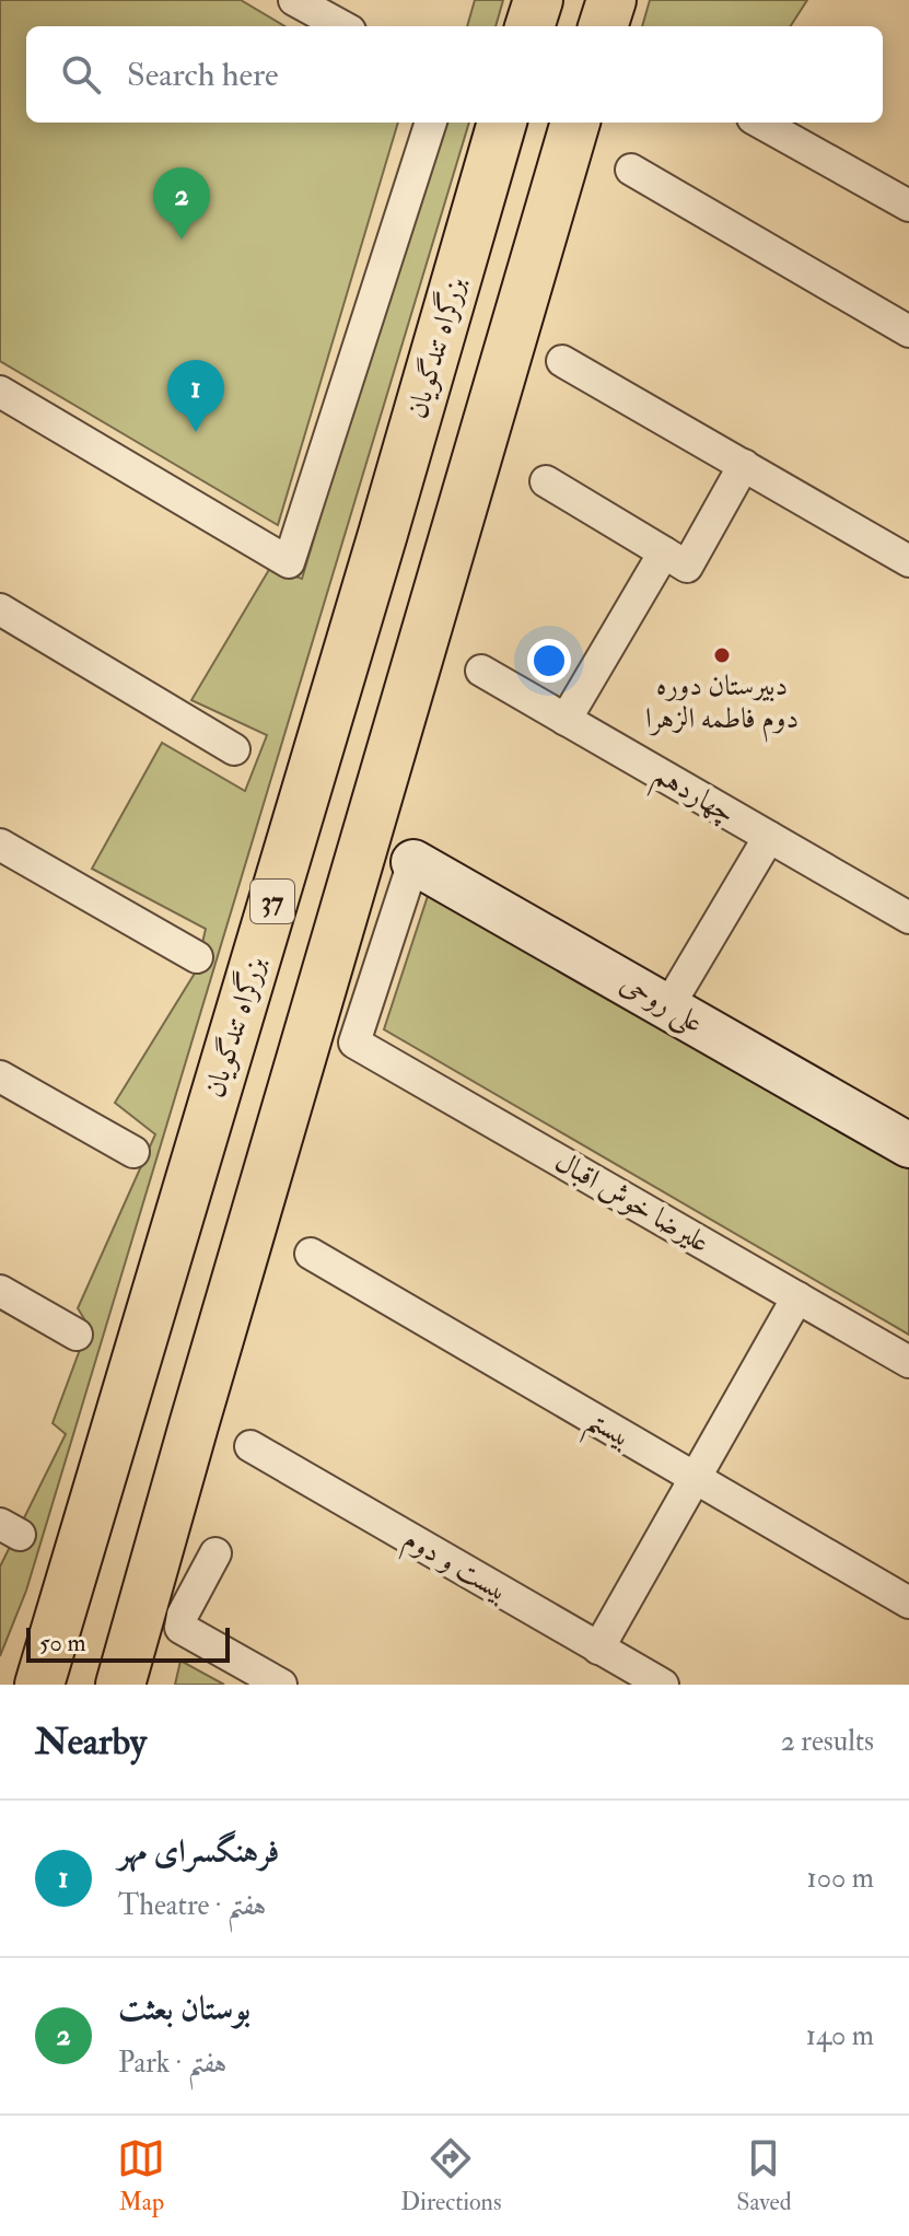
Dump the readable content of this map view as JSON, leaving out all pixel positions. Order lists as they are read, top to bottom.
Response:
{
  "streets": {
    "highway": ["بزرگراه تندگویان", "37"],
    "street": [
      "چهاردهم",
      "علی روحی",
      "علیرضا خوش اقبال",
      "بیستم",
      "بیست و دوم"
    ]
  },
  "crossings": [
    ["علی روحی", "علیرضا خوش اقبال"]
  ],
  "places": ["دبیرستان دوره دوم فاطمه الزهرا"],
  "scale_bar": "50 m",
  "page": {
    "search": "Search here",
    "pins": ["2", "1"],
    "scale": "50 m",
    "heading": ["Nearby", "2 results"],
    "list": [
      {
        "mark": "1",
        "name": "فرهنگسرای مهر",
        "note": "Theatre · هفتم",
        "value": "100 m"
      },
      {
        "mark": "2",
        "name": "بوستان بعثت",
        "note": "Park · هفتم",
        "value": "140 m"
      }
    ],
    "nav": ["Map", "Directions", "Saved"]
  }
}
